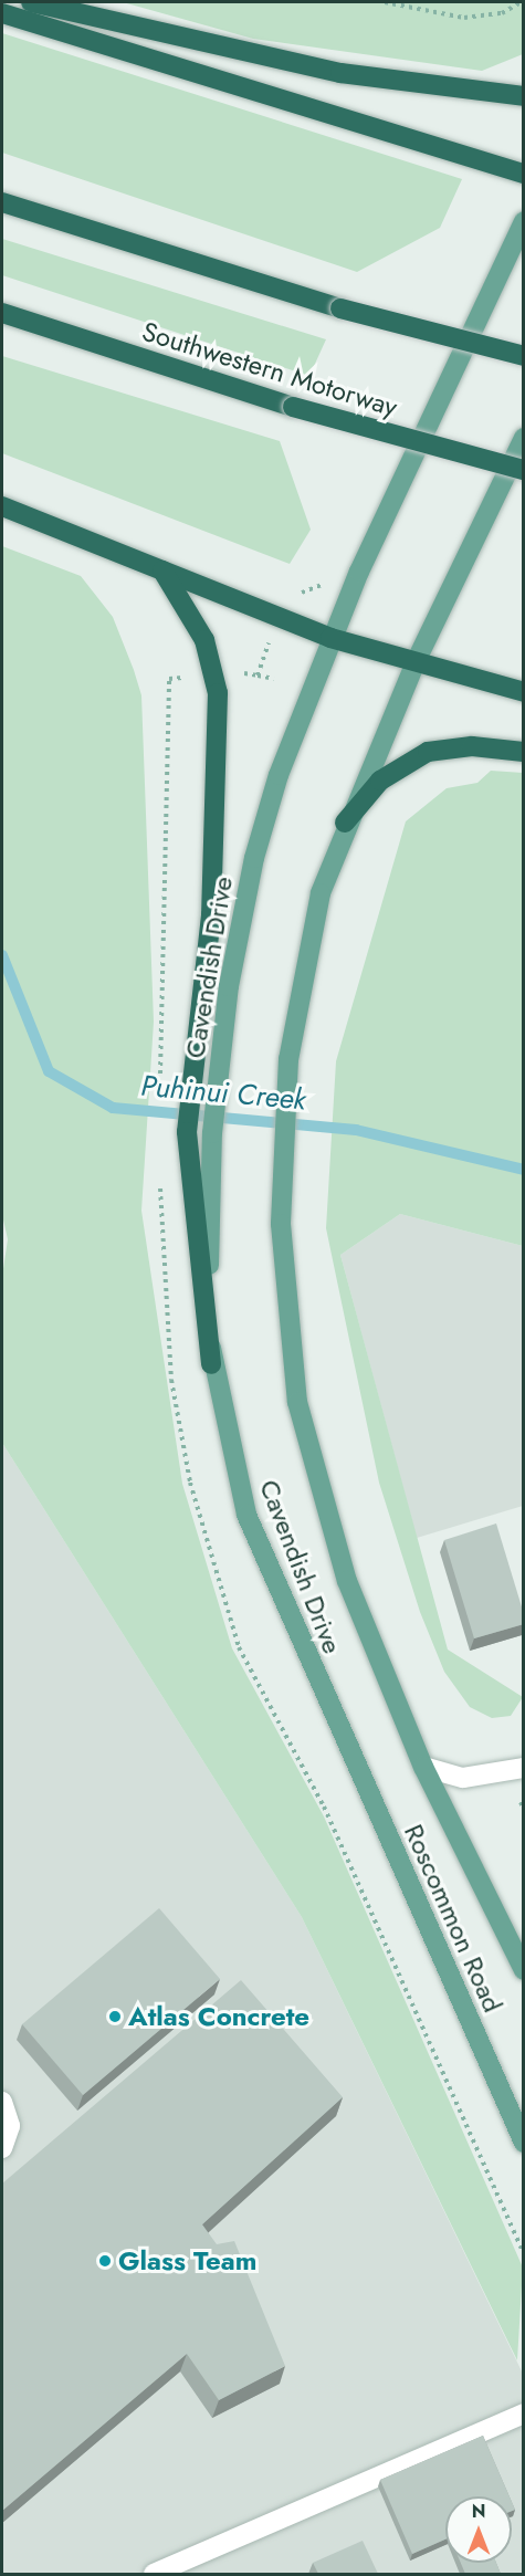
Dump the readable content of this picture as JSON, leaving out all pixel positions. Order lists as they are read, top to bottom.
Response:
{
  "streets": {
    "highway": ["Southwestern Motorway"],
    "main road": ["Cavendish Drive", "Roscommon Road"]
  },
  "crossings": [
    ["Cavendish Drive", "Roscommon Road"]
  ],
  "water": ["Puhinui Creek"],
  "places": ["Atlas Concrete", "Glass Team"],
  "north": "top"
}
